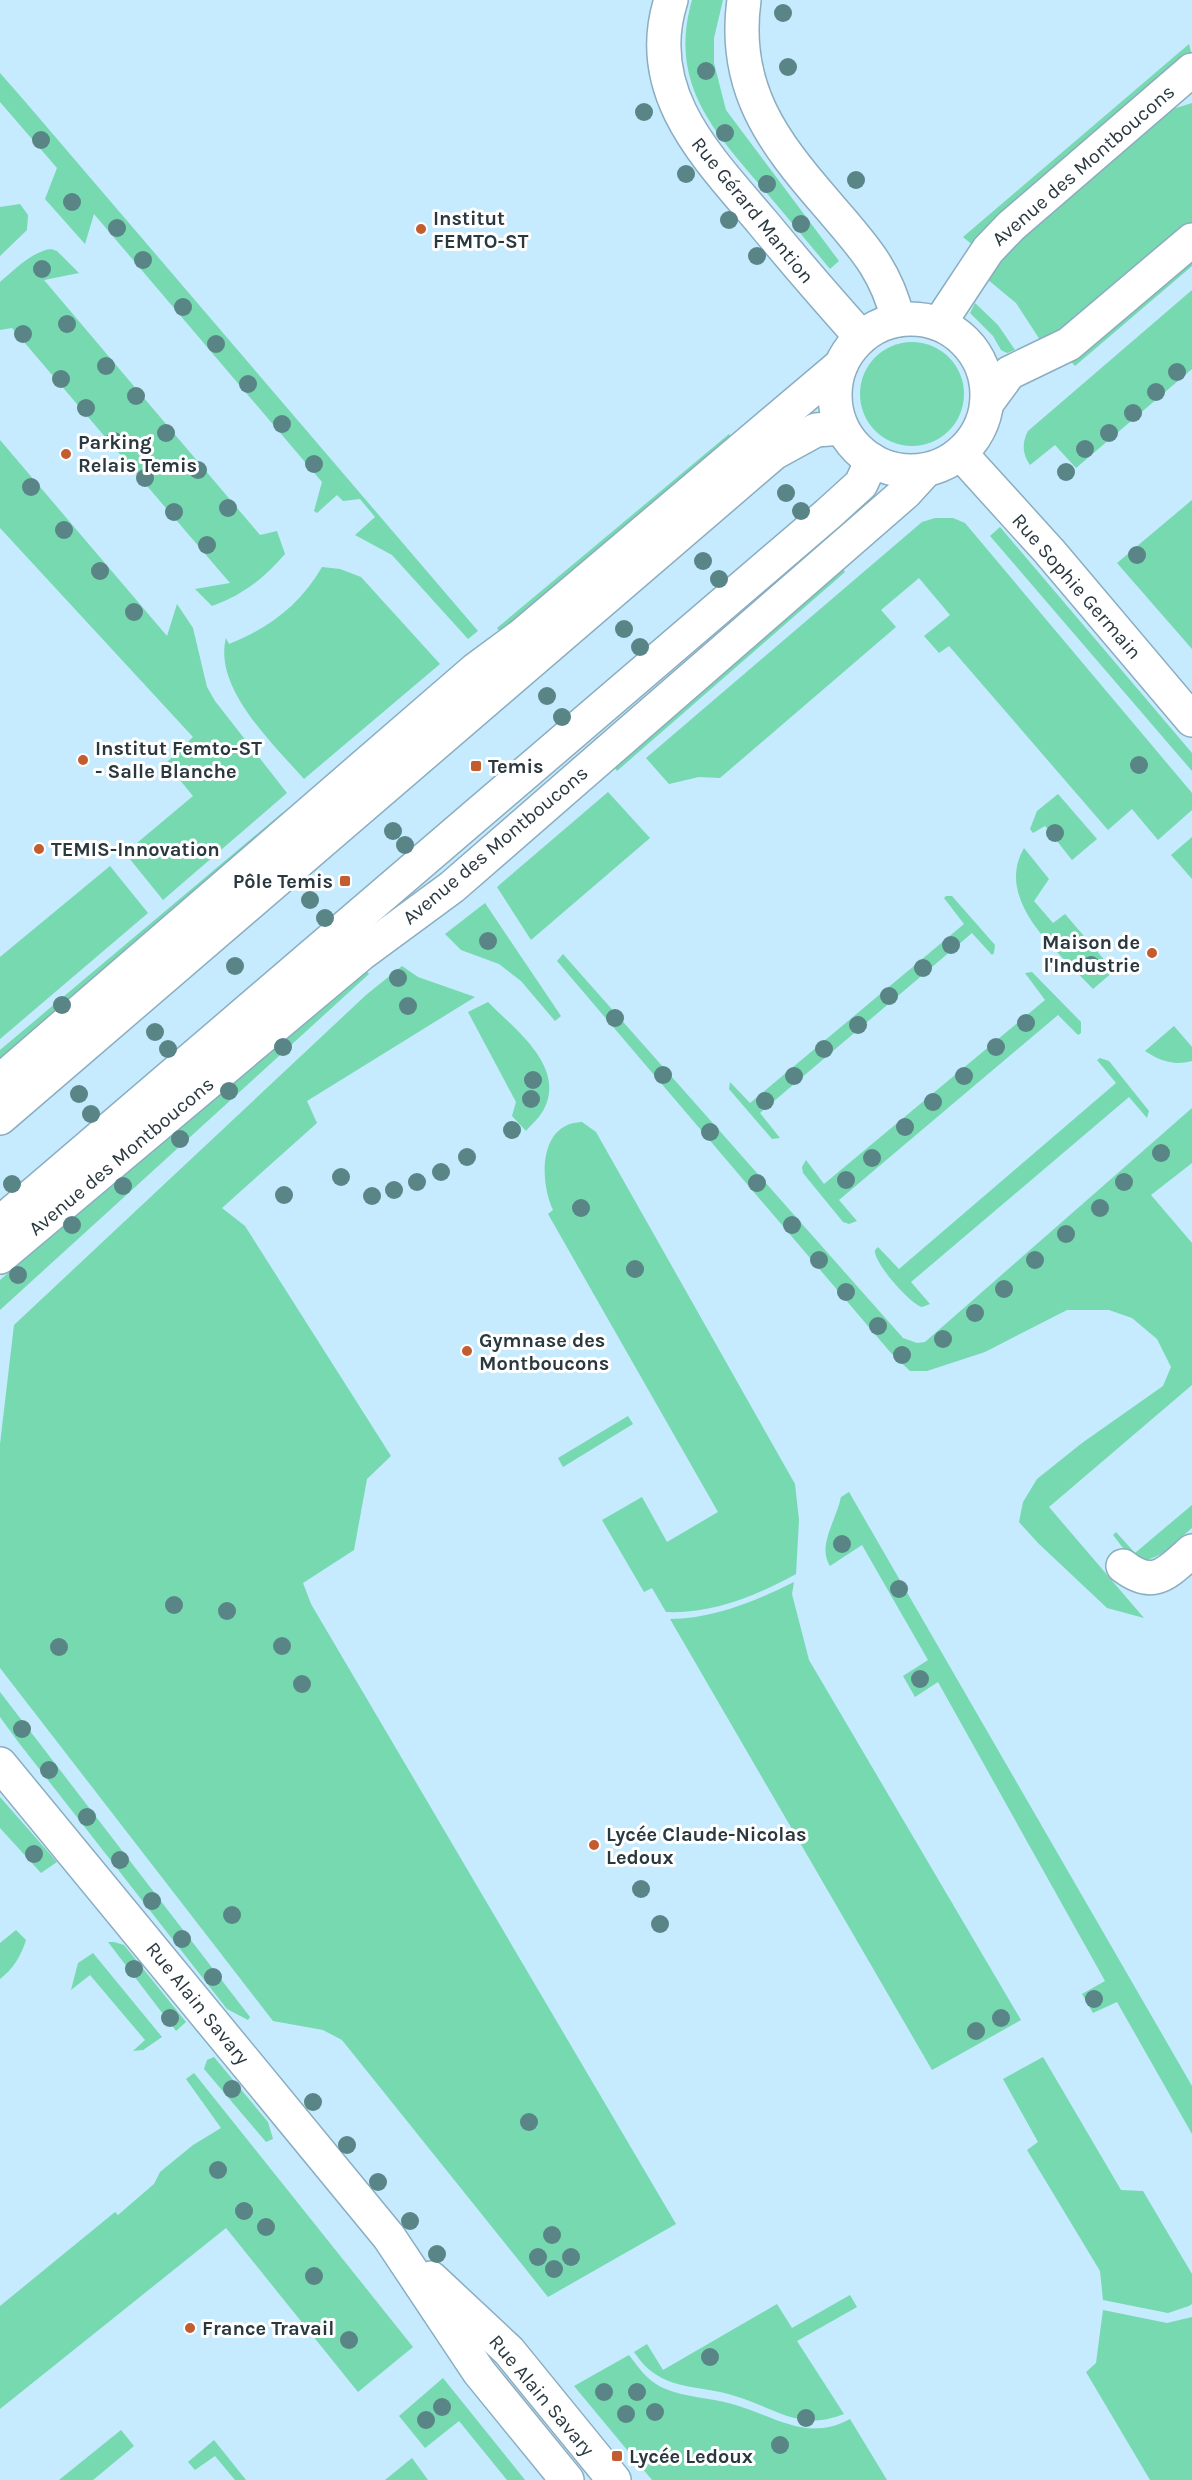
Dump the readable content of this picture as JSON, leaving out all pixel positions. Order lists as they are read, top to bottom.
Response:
{
  "streets": {
    "street": [
      "Avenue des Montboucons",
      "Rue Gérard Mantion",
      "Rue Sophie Germain",
      "Rue Alain Savary"
    ]
  },
  "crossings": [
    ["Avenue des Montboucons", "Rue Gérard Mantion"],
    ["Avenue des Montboucons", "Rue Sophie Germain"],
    ["Rue Gérard Mantion", "Rue Sophie Germain"]
  ],
  "places": {
    "other": [
      "Institut FEMTO-ST",
      "Parking Relais Temis",
      "Institut Femto-ST - Salle Blanche",
      "TEMIS-Innovation",
      "Maison de l'Industrie",
      "Gymnase des Montboucons",
      "Lycée Claude-Nicolas Ledoux",
      "France Travail"
    ],
    "transit": ["Temis", "Pôle Temis", "Lycée Ledoux"]
  }
}
